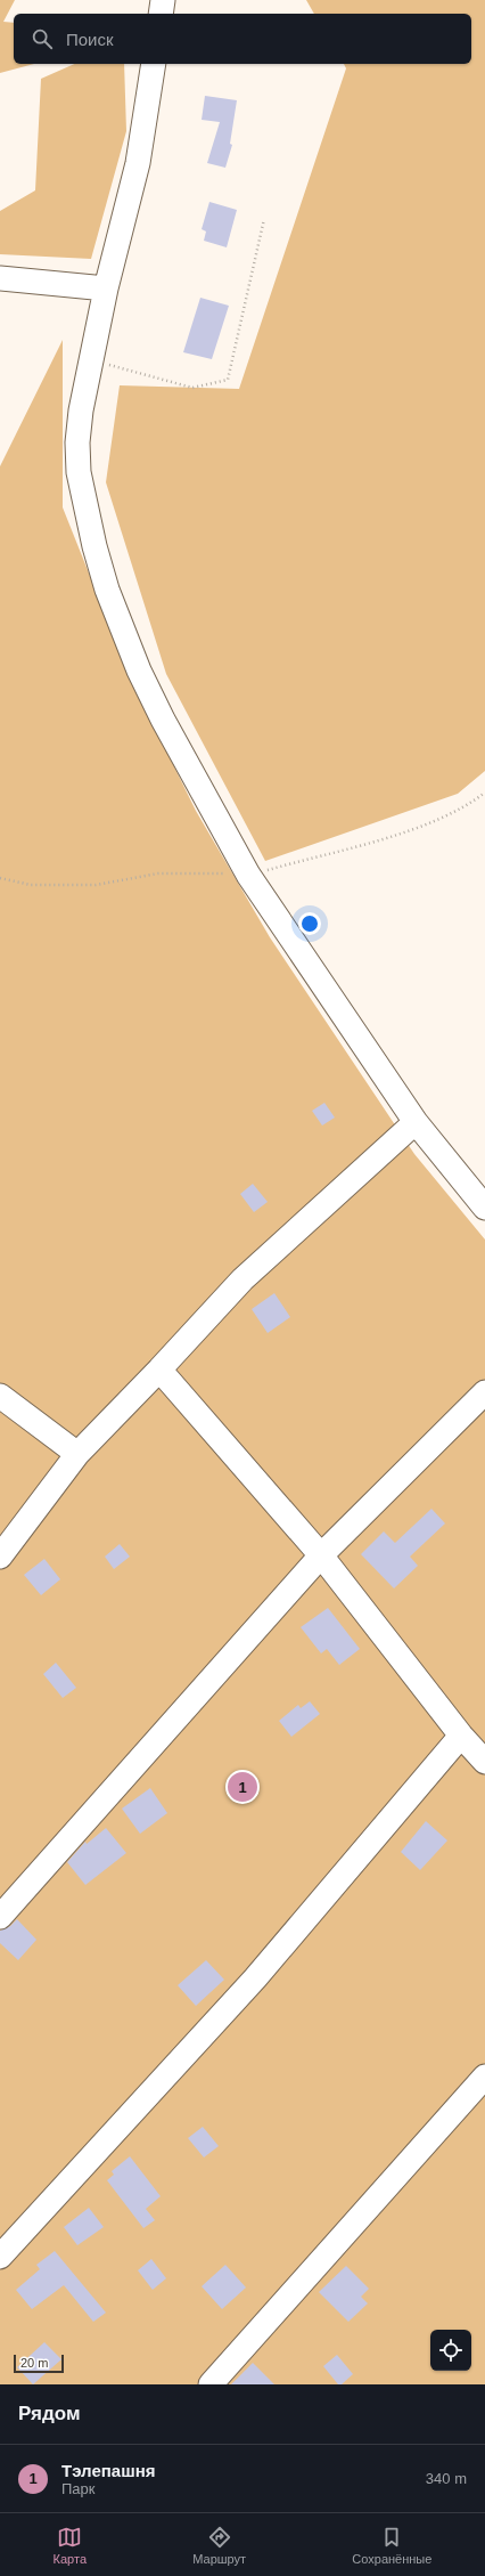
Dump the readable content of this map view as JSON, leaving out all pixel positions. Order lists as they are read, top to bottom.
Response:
{
  "scale_bar": "20 m",
  "page": {
    "search": "Поиск",
    "pins": "1",
    "scale": "20 m",
    "heading": "Рядом",
    "list": [
      {
        "mark": "1",
        "name": "Тэлепашня",
        "note": "Парк",
        "value": "340 m"
      }
    ],
    "nav": ["Карта", "Маршрут", "Сохранённые"]
  }
}
